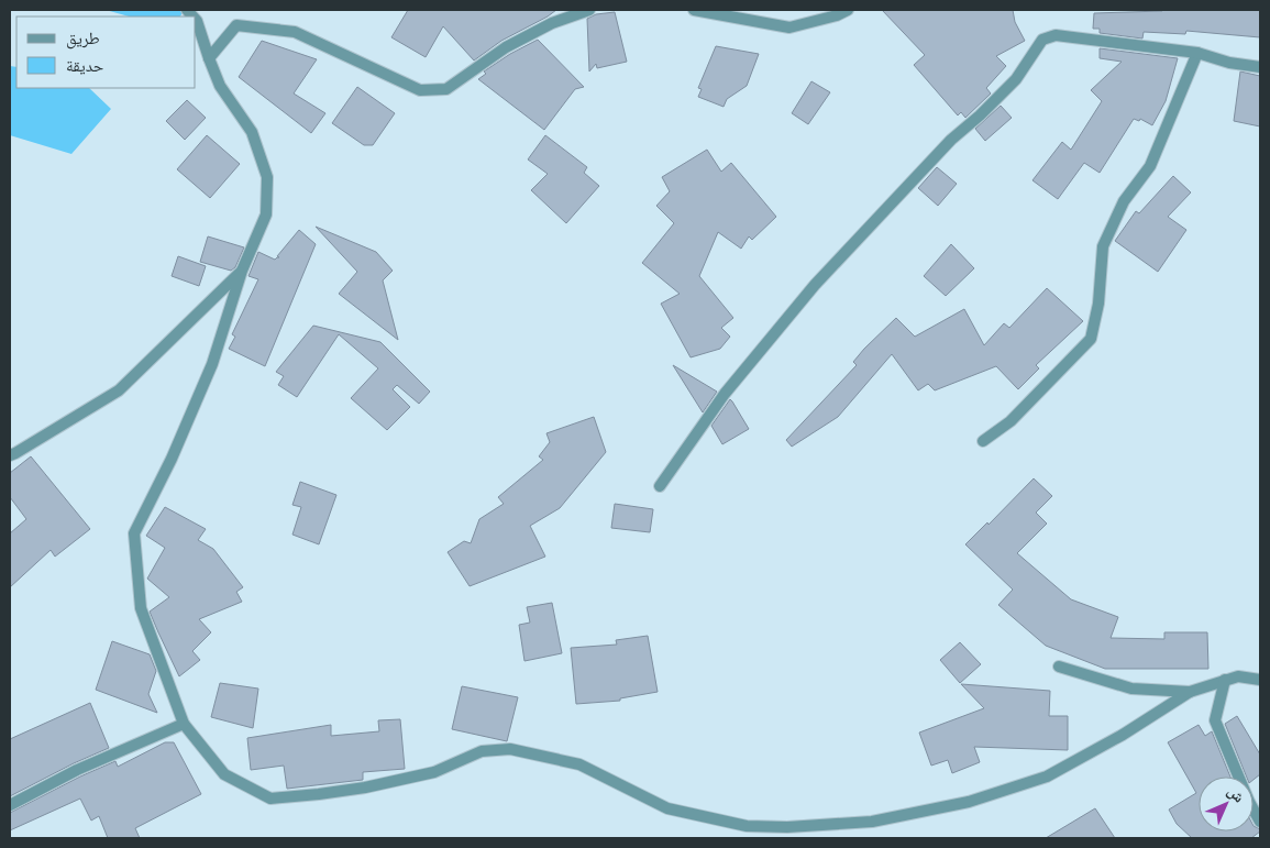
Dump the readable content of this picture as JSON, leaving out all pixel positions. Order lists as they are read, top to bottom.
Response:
{
  "legend": ["طريق", "حديقة"],
  "north": "top right"
}
